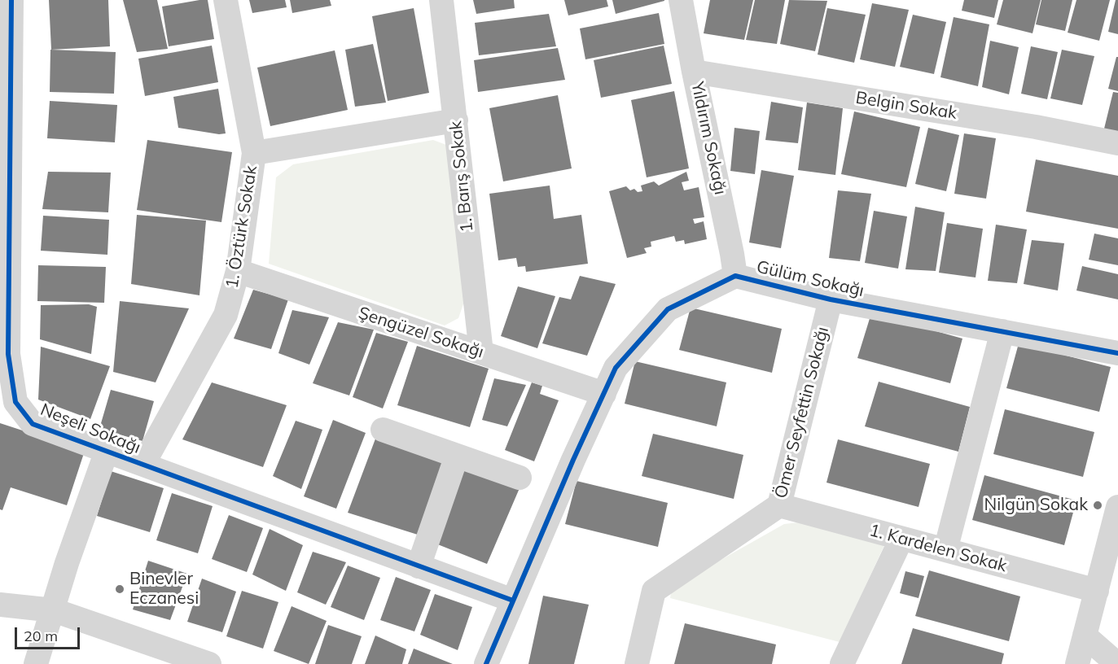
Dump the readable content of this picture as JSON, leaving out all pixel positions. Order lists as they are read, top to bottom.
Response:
{
  "streets": {
    "street": [
      "Belgin Sokak",
      "Yıldırım Sokağı",
      "1. Barış Sokak",
      "1. Öztürk Sokak",
      "Gülüm Sokağı",
      "Şengüzel Sokağı",
      "Ömer Seyfettin Sokağı",
      "Neşeli Sokağı",
      "1. Kardelen Sokak"
    ]
  },
  "crossings": [
    ["Belgin Sokak", "Yıldırım Sokağı"],
    ["Yıldırım Sokağı", "Gülüm Sokağı"],
    ["1. Barış Sokak", "Şengüzel Sokağı"],
    ["1. Öztürk Sokak", "Şengüzel Sokağı"],
    ["1. Öztürk Sokak", "Neşeli Sokağı"],
    ["Gülüm Sokağı", "Şengüzel Sokağı"],
    ["Gülüm Sokağı", "Ömer Seyfettin Sokağı"],
    ["Gülüm Sokağı", "Neşeli Sokağı"],
    ["Ömer Seyfettin Sokağı", "1. Kardelen Sokak"]
  ],
  "places": ["Nilgün Sokak", "Binevler Eczanesi"],
  "scale_bar": "20 m"
}
